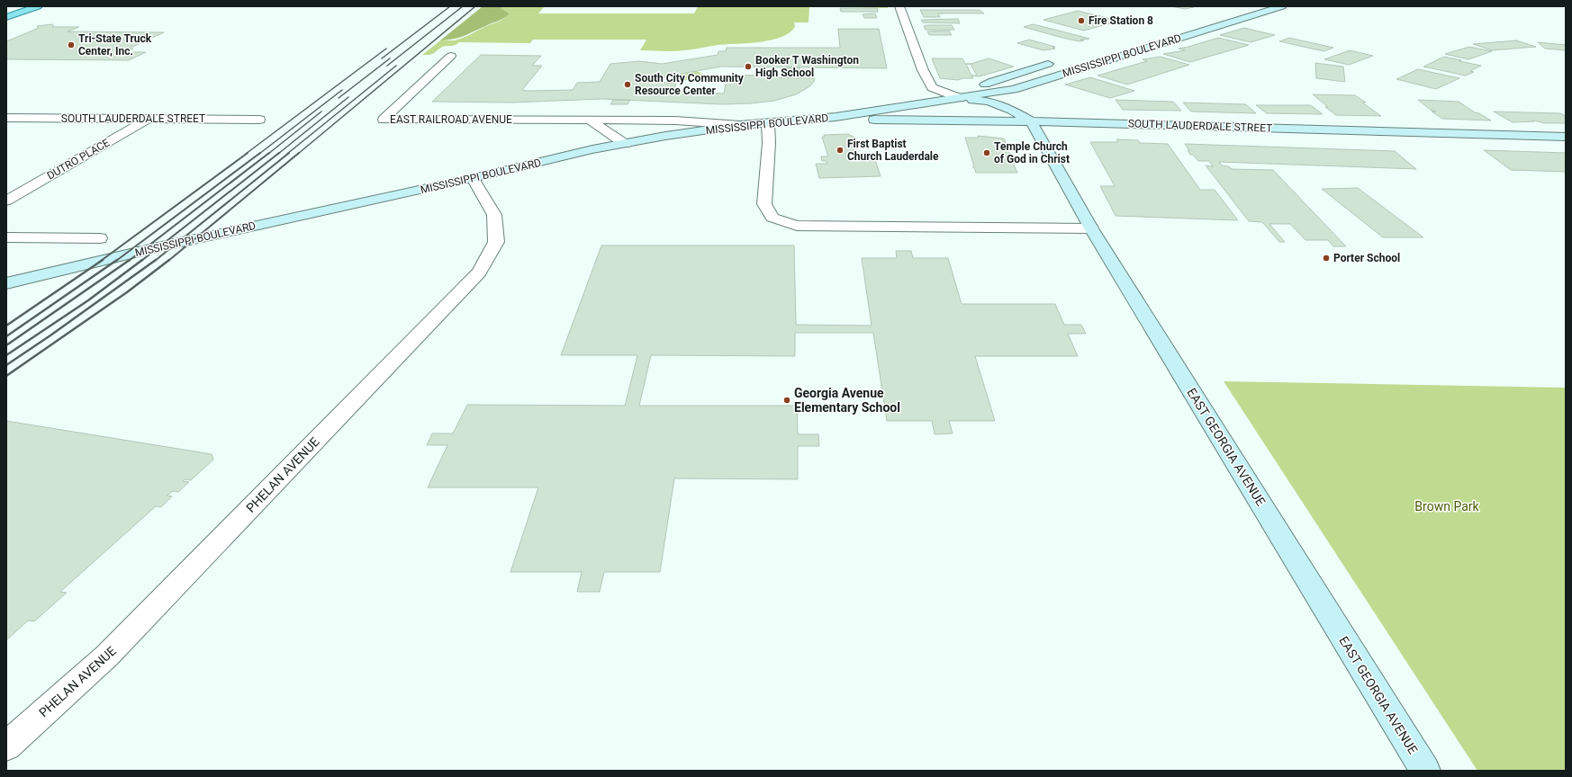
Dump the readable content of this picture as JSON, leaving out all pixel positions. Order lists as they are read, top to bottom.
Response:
{
  "streets": {
    "main road": ["MISSISSIPPI BOULEVARD", "SOUTH LAUDERDALE STREET", "EAST GEORGIA AVENUE"],
    "street": ["EAST RAILROAD AVENUE", "DUTRO PLACE", "PHELAN AVENUE"]
  },
  "crossings": [
    ["MISSISSIPPI BOULEVARD", "SOUTH LAUDERDALE STREET"],
    ["MISSISSIPPI BOULEVARD", "EAST RAILROAD AVENUE"],
    ["MISSISSIPPI BOULEVARD", "PHELAN AVENUE"],
    ["SOUTH LAUDERDALE STREET", "DUTRO PLACE"],
    ["SOUTH LAUDERDALE STREET", "EAST GEORGIA AVENUE"]
  ],
  "parks": ["Brown Park"],
  "places": [
    "Fire Station 8",
    "Tri-State Truck Center, Inc.",
    "Booker T Washington High School",
    "South City Community Resource Center",
    "First Baptist Church Lauderdale",
    "Temple Church of God in Christ",
    "Porter School",
    "Georgia Avenue Elementary School"
  ]
}
